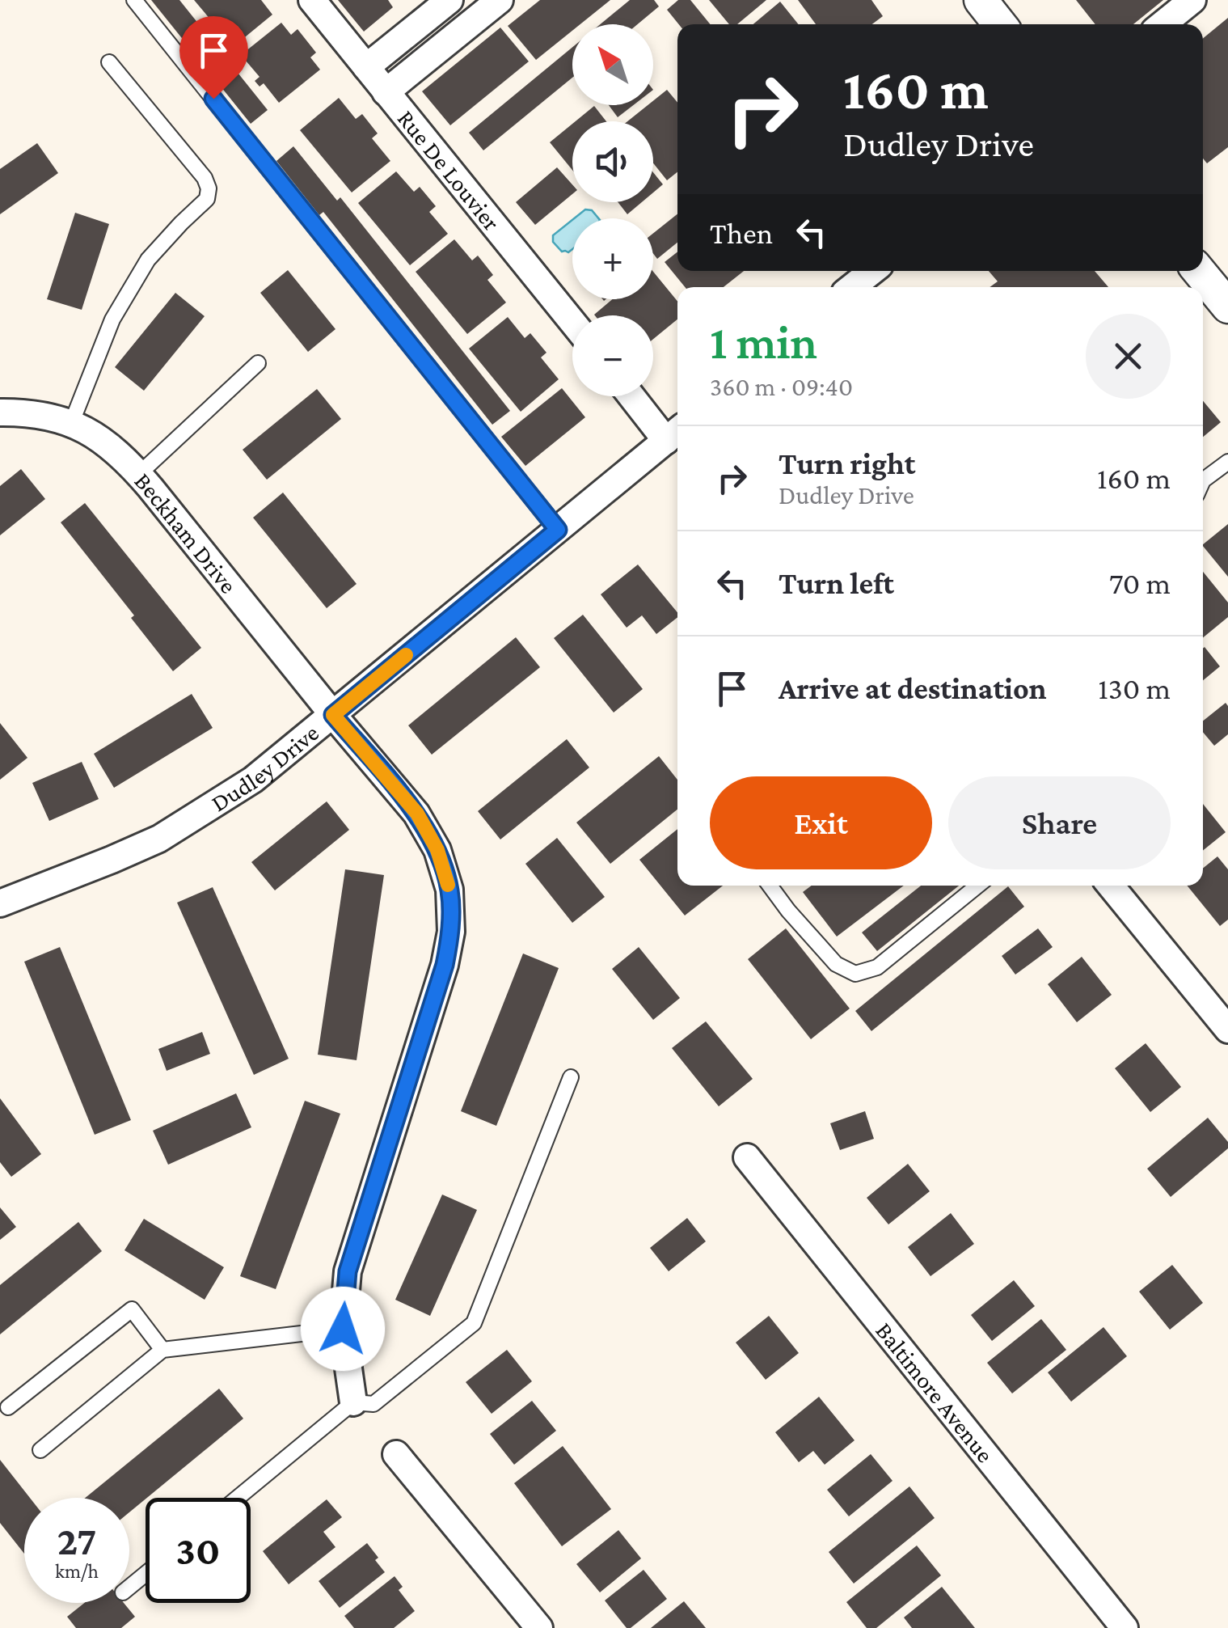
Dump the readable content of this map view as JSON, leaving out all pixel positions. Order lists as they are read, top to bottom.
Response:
{
  "streets": {
    "street": [
      "Rue De Louvier",
      "Beckham Drive",
      "Dudley Drive",
      "Baltimore Avenue"
    ]
  },
  "crossings": [
    ["Beckham Drive", "Dudley Drive"]
  ],
  "north": "top left",
  "page": {
    "map_buttons": ["+", "−"],
    "turn": ["160 m", "Dudley Drive"],
    "then": "Then",
    "heading": ["1 min", "360 m · 09:40"],
    "list": [
      {
        "name": "Turn right",
        "note": "Dudley Drive",
        "value": "160 m"
      },
      {
        "name": "Turn left",
        "value": "70 m"
      },
      {
        "name": "Arrive at destination",
        "value": "130 m"
      }
    ],
    "buttons": ["Exit", "Share"],
    "speed": "27 km/h",
    "limit": "30"
  }
}
